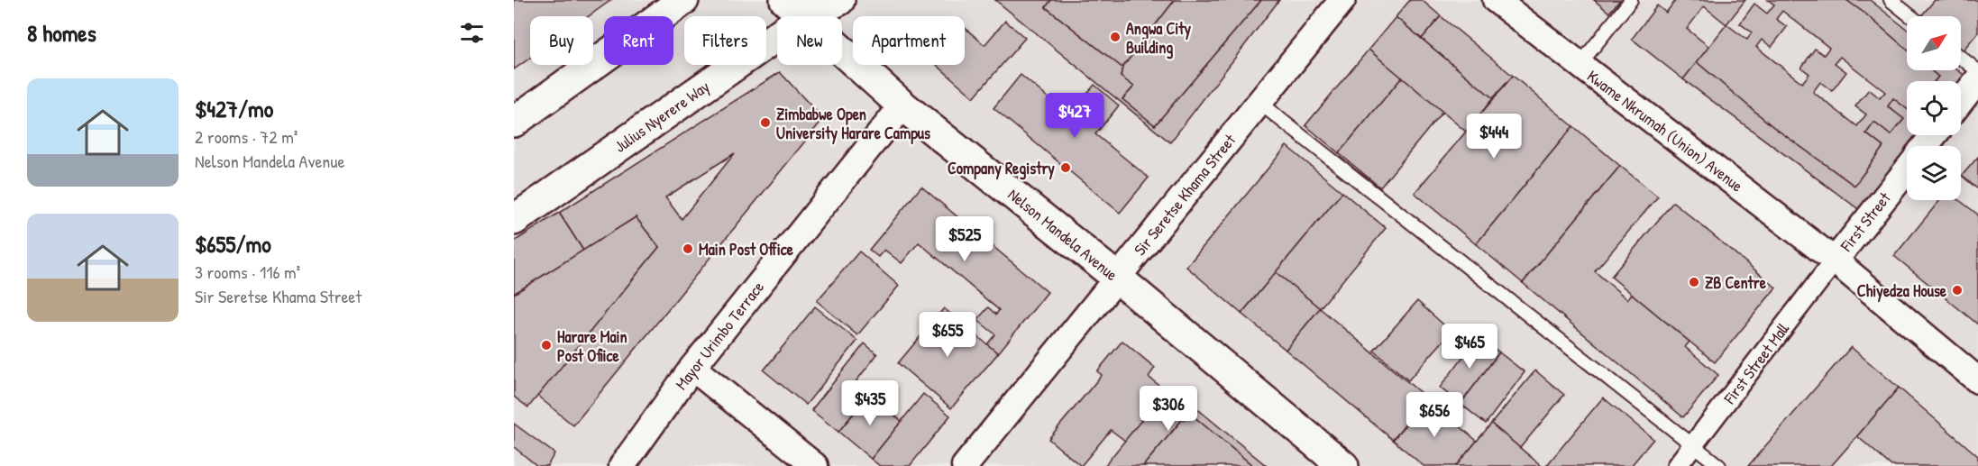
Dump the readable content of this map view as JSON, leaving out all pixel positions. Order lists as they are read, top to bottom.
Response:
{
  "streets": {
    "street": [
      "Julius Nyerere Way",
      "Kwame Nkrumah (Union) Avenue",
      "Sir Seretse Khama Street",
      "First Street",
      "Nelson Mandela Avenue",
      "Mayor Urimbo Terrace",
      "First Street Mall"
    ]
  },
  "crossings": [
    ["Julius Nyerere Way", "Nelson Mandela Avenue"],
    ["Kwame Nkrumah (Union) Avenue", "First Street"],
    ["Kwame Nkrumah (Union) Avenue", "First Street Mall"],
    ["Sir Seretse Khama Street", "Nelson Mandela Avenue"],
    ["First Street", "First Street Mall"],
    ["Nelson Mandela Avenue", "Mayor Urimbo Terrace"]
  ],
  "places": [
    "Angwa City Building",
    "Zimbabwe Open University Harare Campus",
    "Company Registry",
    "Main Post Office",
    "ZB Centre",
    "Chiyedza House",
    "Harare Main Post Ofiice"
  ],
  "north": "top right",
  "page": {
    "heading": "8 homes",
    "chip": [
      "Buy",
      "Rent",
      "Filters",
      "New",
      "Apartment"
    ],
    "list": [
      {
        "name": "$427/mo",
        "note": "2 rooms · 72 m² · Nelson Mandela Avenue"
      },
      {
        "name": "$655/mo",
        "note": "3 rooms · 116 m² · Sir Seretse Khama Street"
      }
    ],
    "price": [
      "$427",
      "$444",
      "$525",
      "$655",
      "$465",
      "$435",
      "$306",
      "$656"
    ]
  }
}
